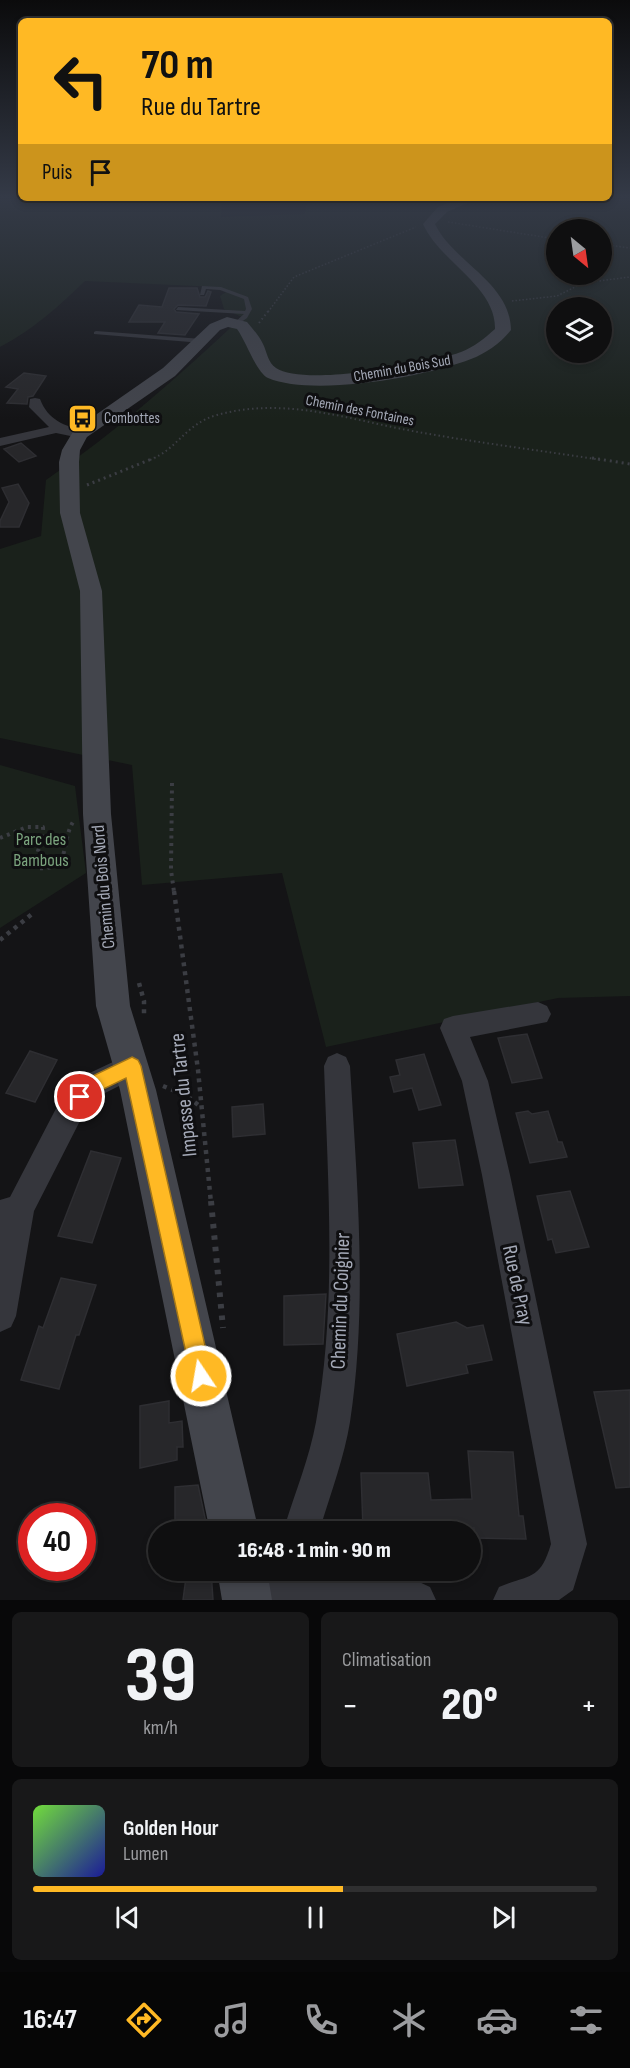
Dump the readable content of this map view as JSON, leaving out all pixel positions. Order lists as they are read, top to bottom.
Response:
{
  "streets": {
    "street": [
      "Chemin du Bois Sud",
      "Chemin du Bois Nord",
      "Rue de Pray",
      "Chemin du Coignier"
    ],
    "path": ["Chemin des Fontaines", "Impasse du Tartre"]
  },
  "crossings": [
    ["Chemin des Fontaines", "Chemin du Bois Nord"]
  ],
  "parks": ["Parc des Bambous"],
  "places": {
    "bus stop": ["Combottes"]
  },
  "north": "bottom right",
  "page": {
    "turn": ["70 m", "Rue du Tartre"],
    "then": "Puis",
    "limit": "40",
    "trip": "16:48 · 1 min · 90 m",
    "tile": [
      ["39", "km/h"],
      "Climatisation"
    ],
    "heat": ["−", "20°", "+"],
    "song": ["Golden Hour", "Lumen"],
    "tabs": "16:47"
  }
}
